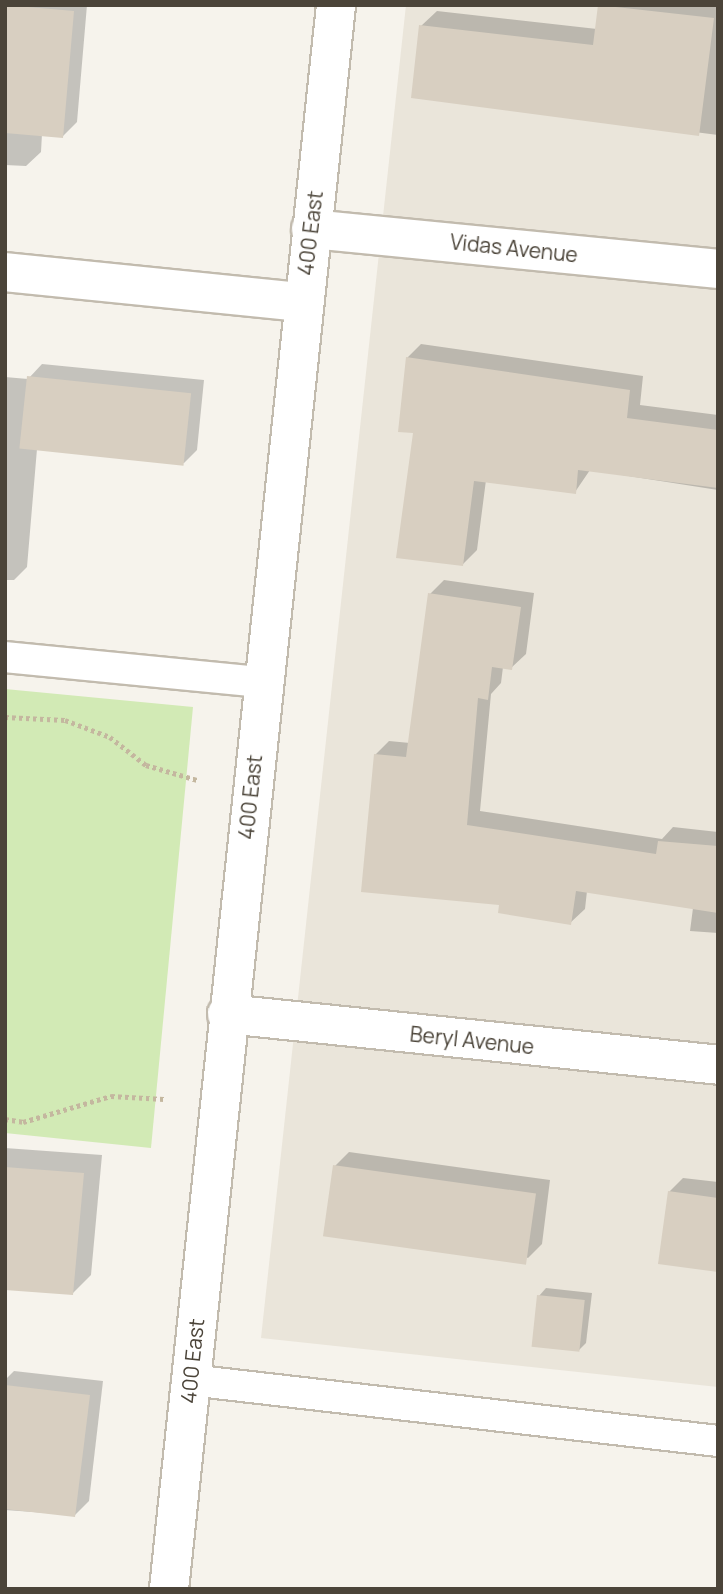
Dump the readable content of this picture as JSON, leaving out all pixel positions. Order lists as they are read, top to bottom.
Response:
{
  "streets": {
    "street": ["400 East", "Vidas Avenue", "Beryl Avenue"]
  },
  "crossings": [
    ["400 East", "Vidas Avenue"],
    ["400 East", "Beryl Avenue"]
  ]
}
